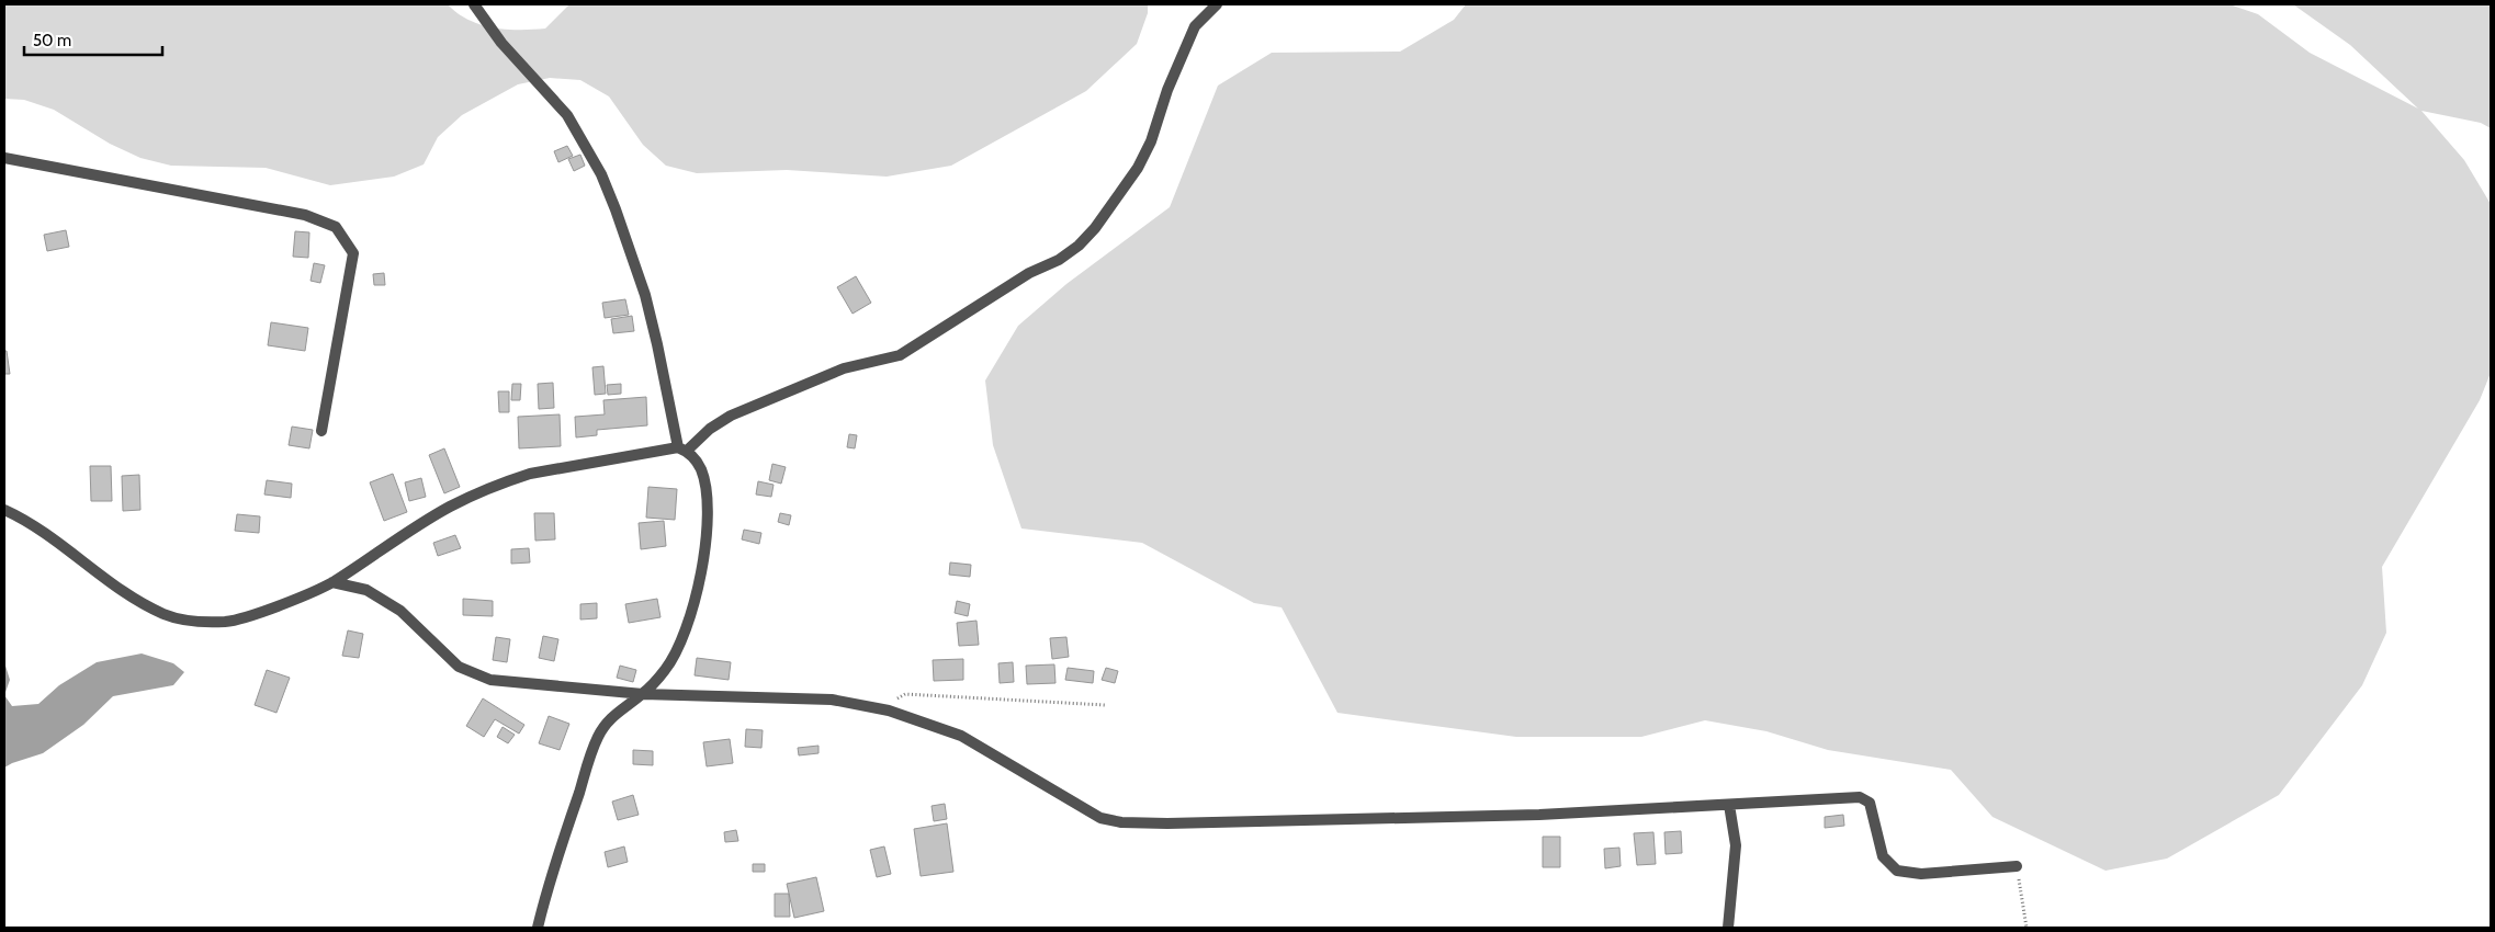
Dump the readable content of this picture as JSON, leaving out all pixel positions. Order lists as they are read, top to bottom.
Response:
{
  "scale_bar": "50 m"
}
